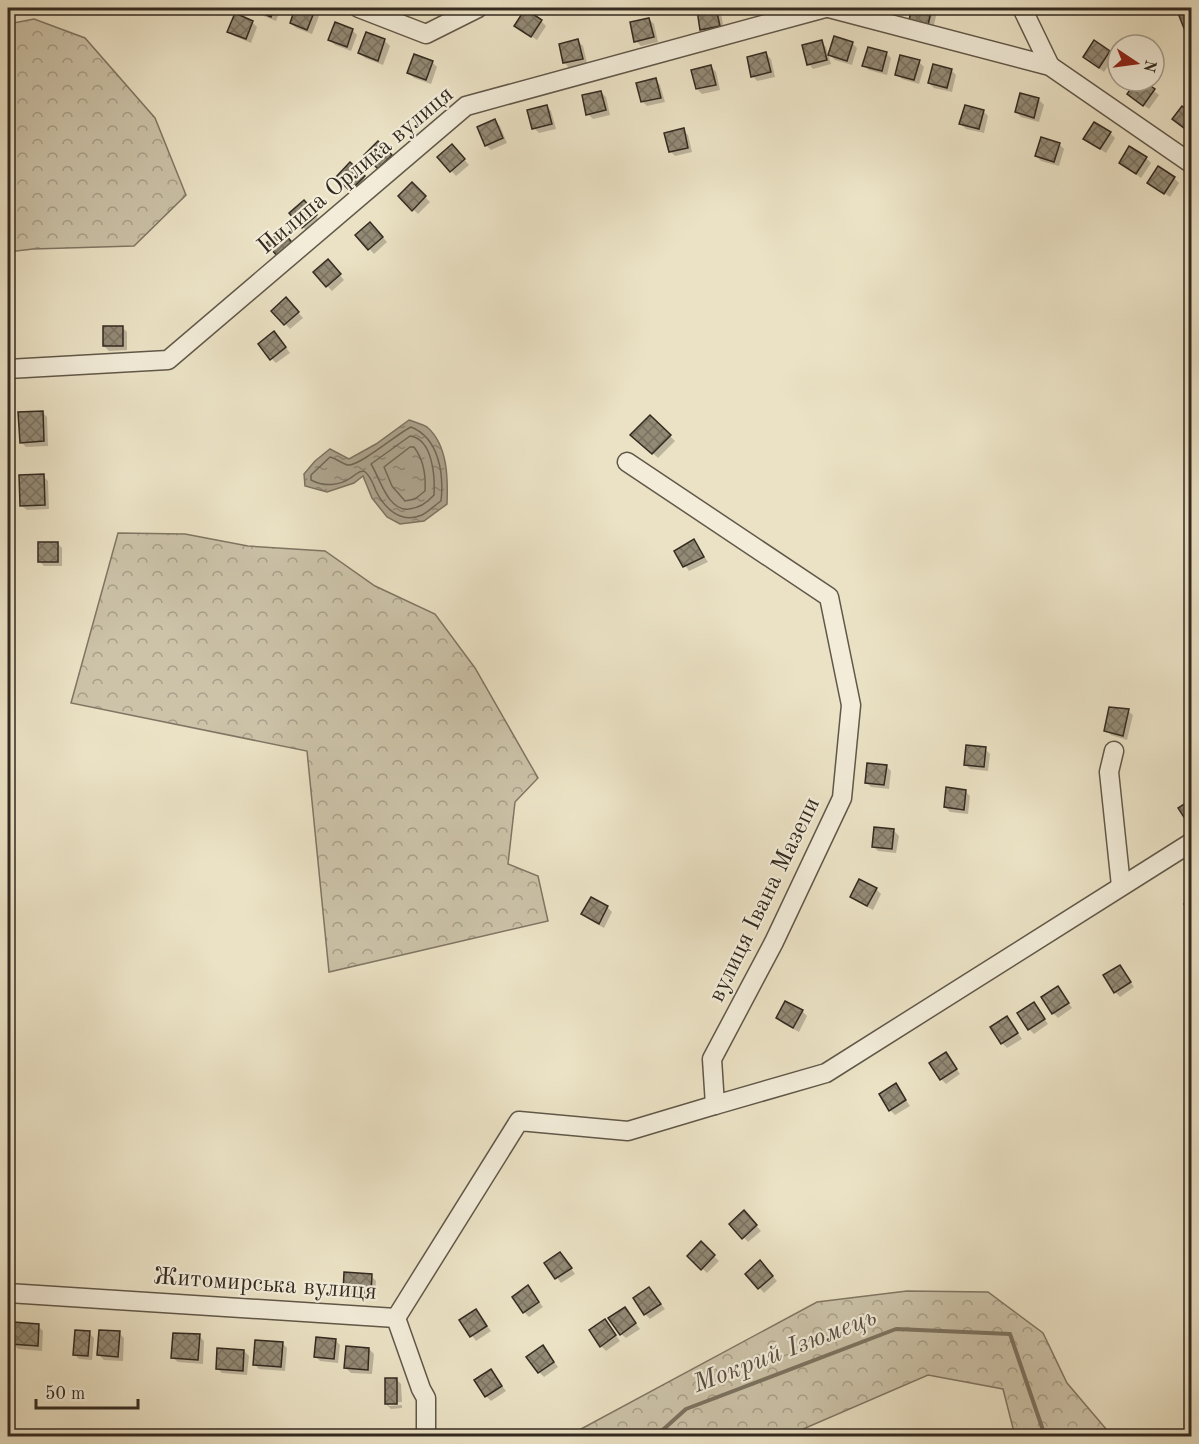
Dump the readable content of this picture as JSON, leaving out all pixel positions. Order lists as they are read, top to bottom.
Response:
{
  "streets": {
    "street": ["Пилипа Орлика вулиця", "вулиця Івана Мазепи", "Житомирська вулиця"]
  },
  "crossings": [
    ["вулиця Івана Мазепи", "Житомирська вулиця"]
  ],
  "water": ["Мокрий Ізюмець"],
  "scale_bar": "50 m",
  "north": "right"
}
